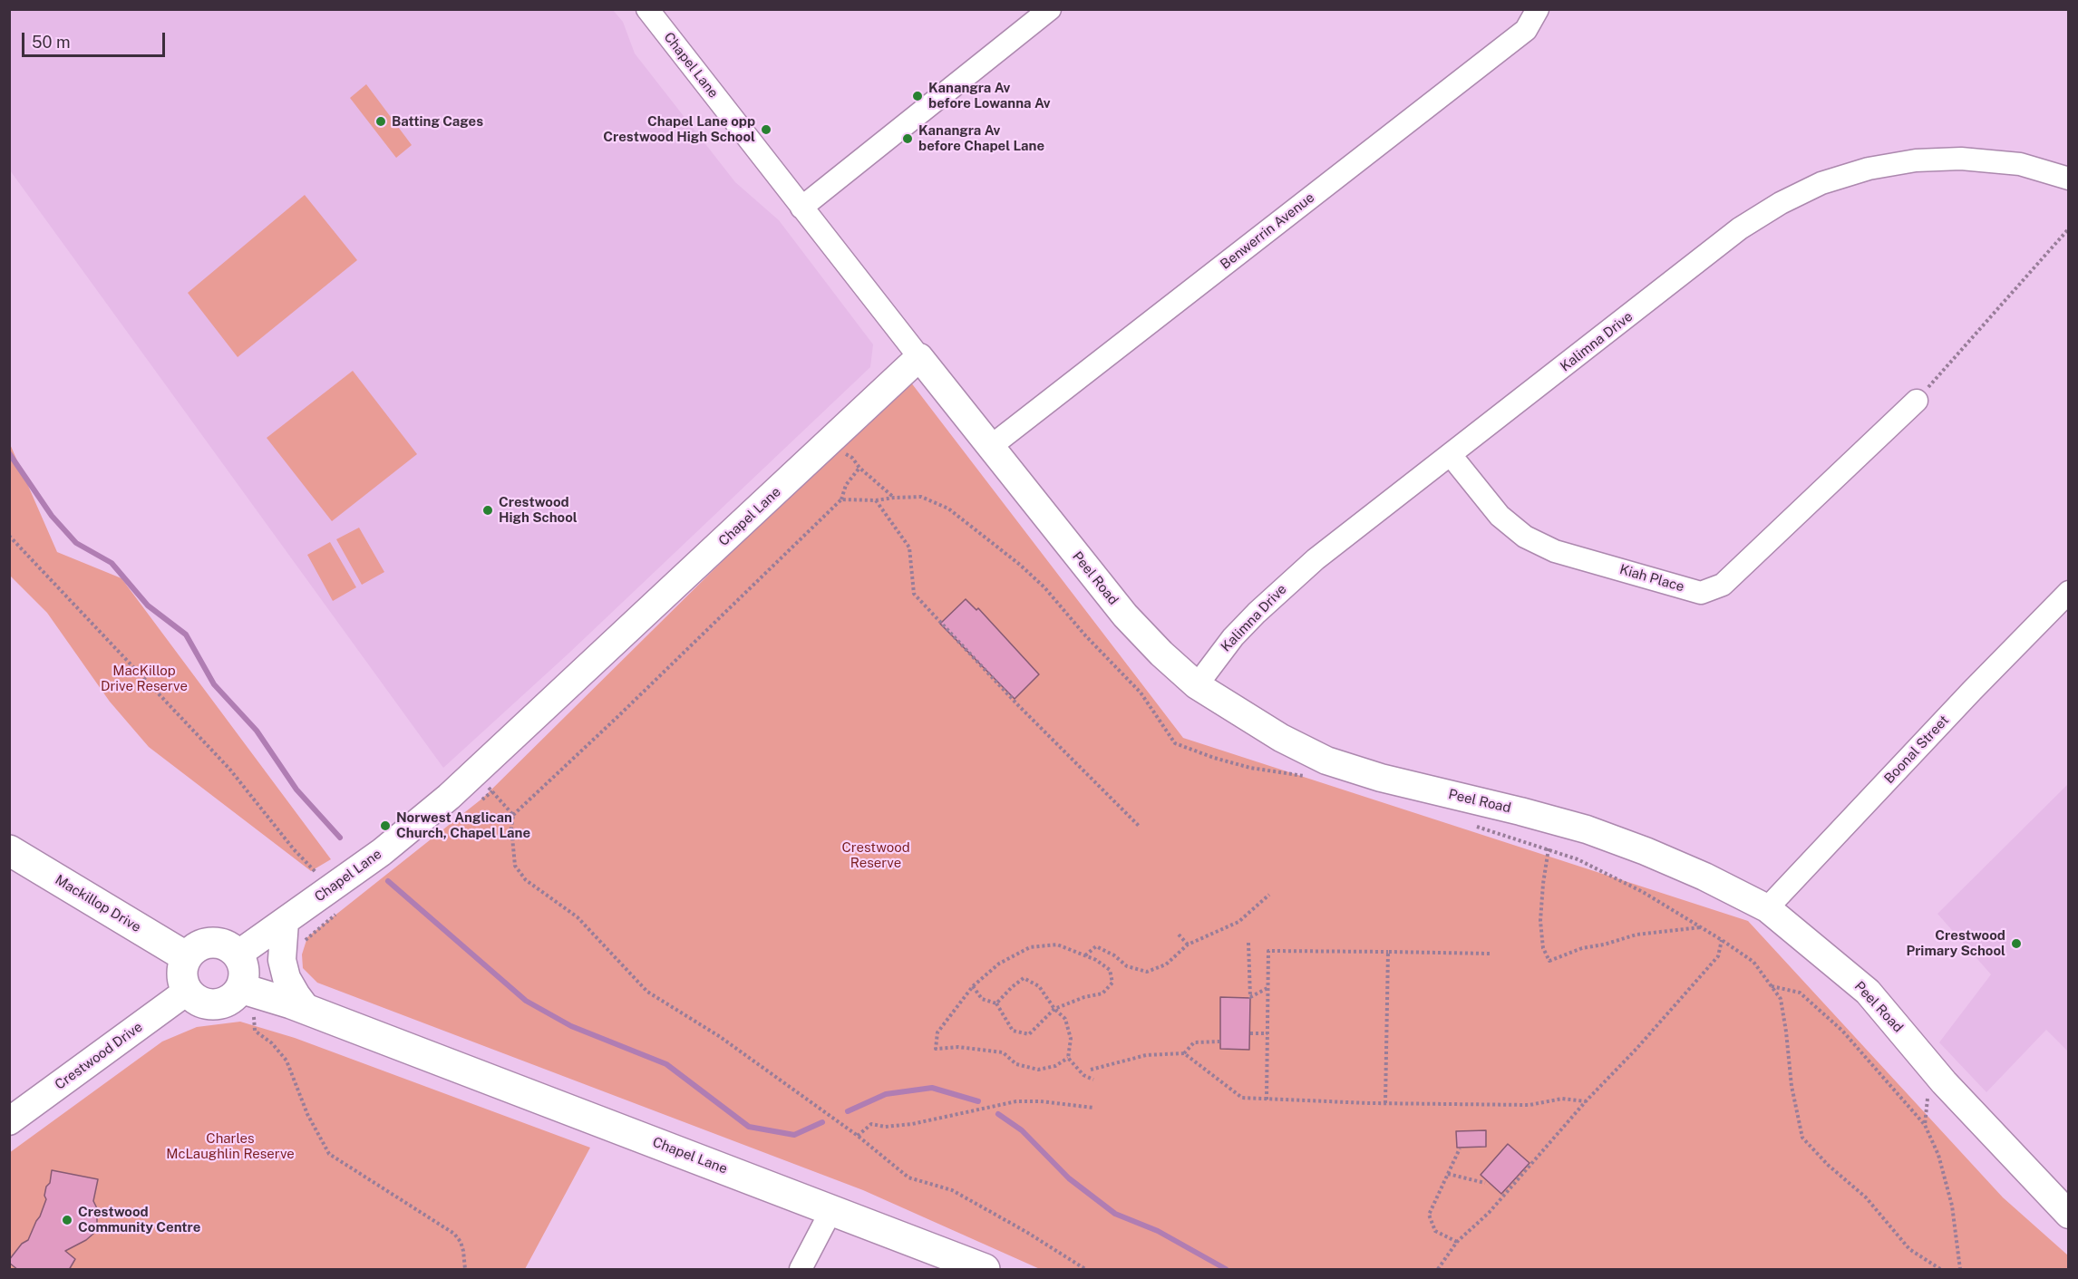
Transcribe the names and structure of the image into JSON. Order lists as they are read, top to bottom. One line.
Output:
{"streets":{"main road":["Chapel Lane","Mackillop Drive"],"street":["Benwerrin Avenue","Kalimna Drive","Peel Road","Kiah Place","Boonal Street","Crestwood Drive"]},"crossings":[["Chapel Lane","Peel Road"],["Chapel Lane","Mackillop Drive"],["Chapel Lane","Crestwood Drive"],["Benwerrin Avenue","Peel Road"],["Kalimna Drive","Peel Road"],["Kalimna Drive","Kiah Place"],["Peel Road","Boonal Street"],["Mackillop Drive","Crestwood Drive"]],"parks":["MacKillop Drive Reserve","Crestwood Reserve","Charles McLaughlin Reserve"],"places":["Kanangra Av before Lowanna Av","Batting Cages","Chapel Lane opp Crestwood High School","Kanangra Av before Chapel Lane","Crestwood High School","Norwest Anglican Church, Chapel Lane","Crestwood Primary School","Crestwood Community Centre"],"scale_bar":"50 m"}
